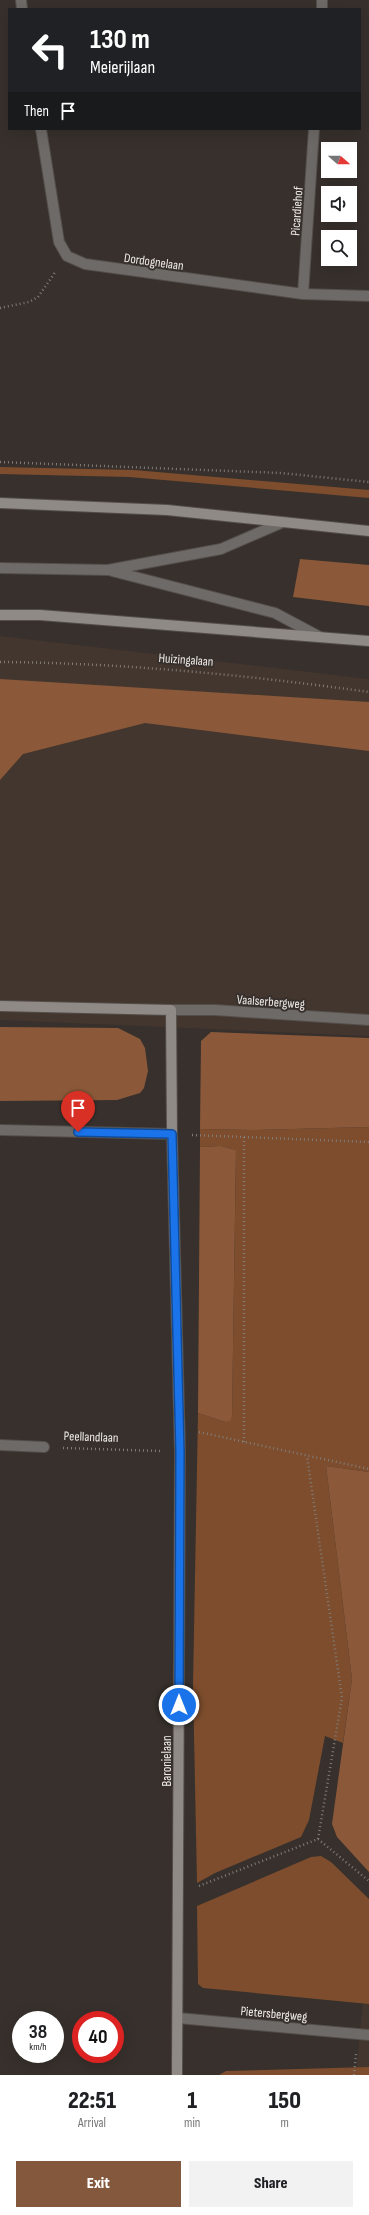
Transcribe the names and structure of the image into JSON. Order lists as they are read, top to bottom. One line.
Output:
{"streets":{"street":["Picardiehof","Dordognelaan","Vaalserbergweg","Baronielaan","Pietersbergweg"],"path":["Huizingalaan","Peellandlaan"]},"crossings":[["Picardiehof","Dordognelaan"],["Peellandlaan","Baronielaan"],["Baronielaan","Pietersbergweg"]],"north":"right","page":{"turn":["130 m","Meierijlaan"],"then":"Then","speed":"38 km/h","limit":"40","eta":["22:51","Arrival","1","min","150","m"],"buttons":["Exit","Share"]}}
